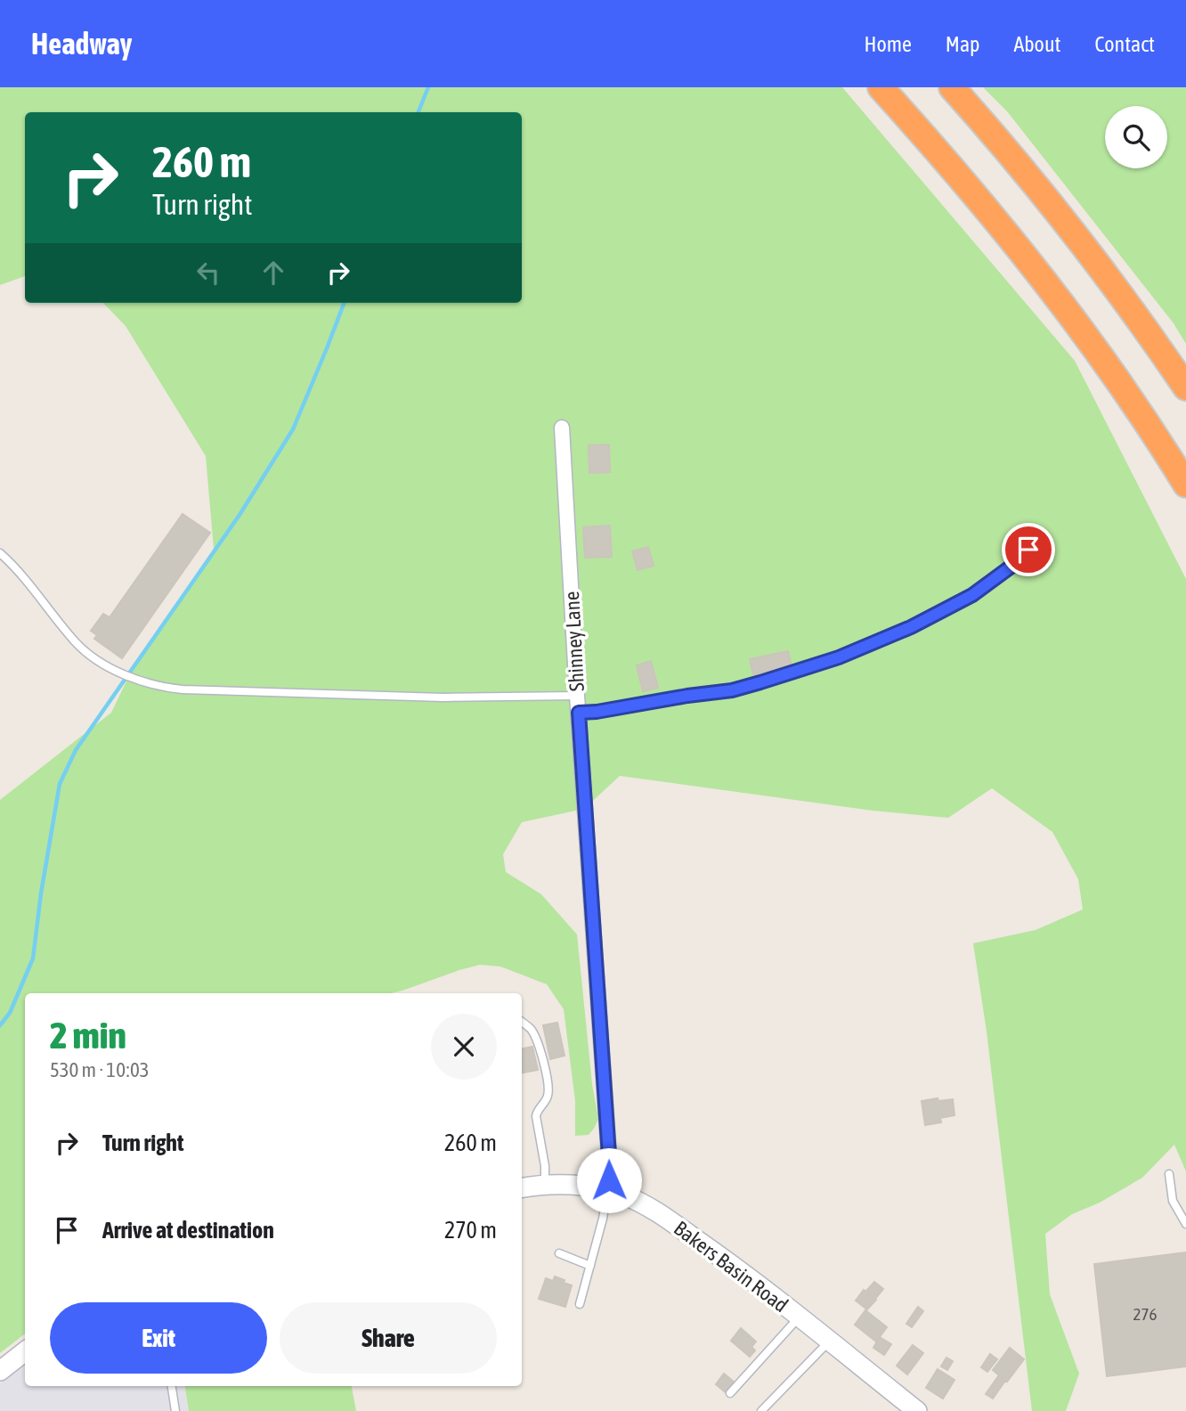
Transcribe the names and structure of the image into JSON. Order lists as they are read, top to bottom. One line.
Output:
{"streets":{"main road":["Bakers Basin Road"],"street":["Shinney Lane"]},"crossings":[["Shinney Lane","Bakers Basin Road"]],"house_numbers":["276"],"page":{"header":"Headway","nav":["Home","Map","About","Contact"],"turn":["260 m","Turn right"],"heading":["2 min","530 m · 10:03"],"list":[{"name":"Turn right","value":"260 m"},{"name":"Arrive at destination","value":"270 m"}],"buttons":["Exit","Share"]}}
